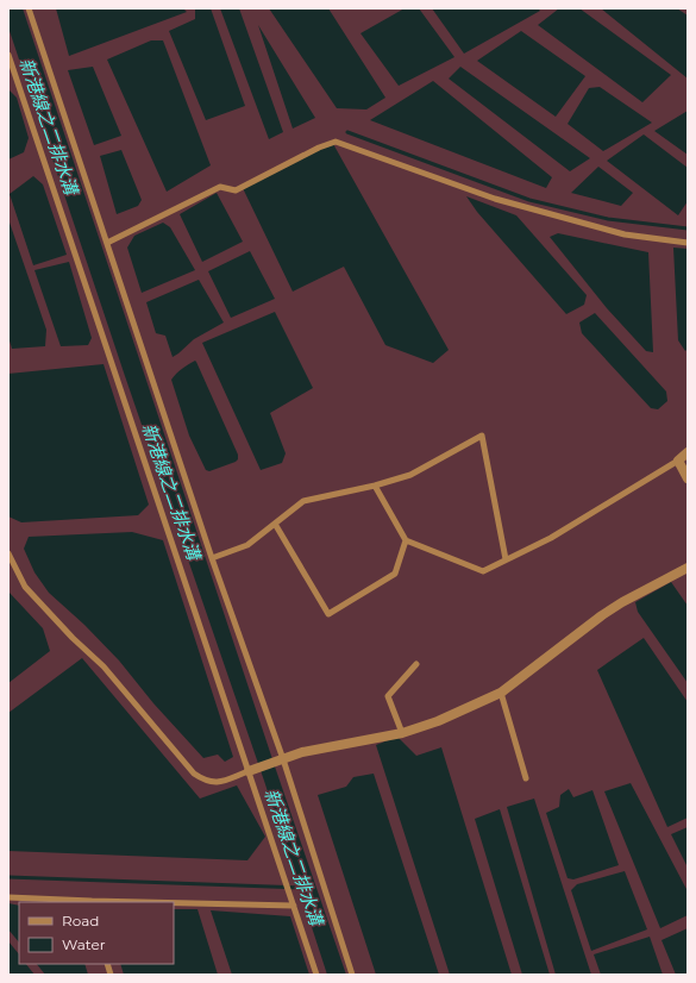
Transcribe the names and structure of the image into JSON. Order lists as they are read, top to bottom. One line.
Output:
{"water":["新港線之二排水溝"],"legend":["Road","Water"]}
